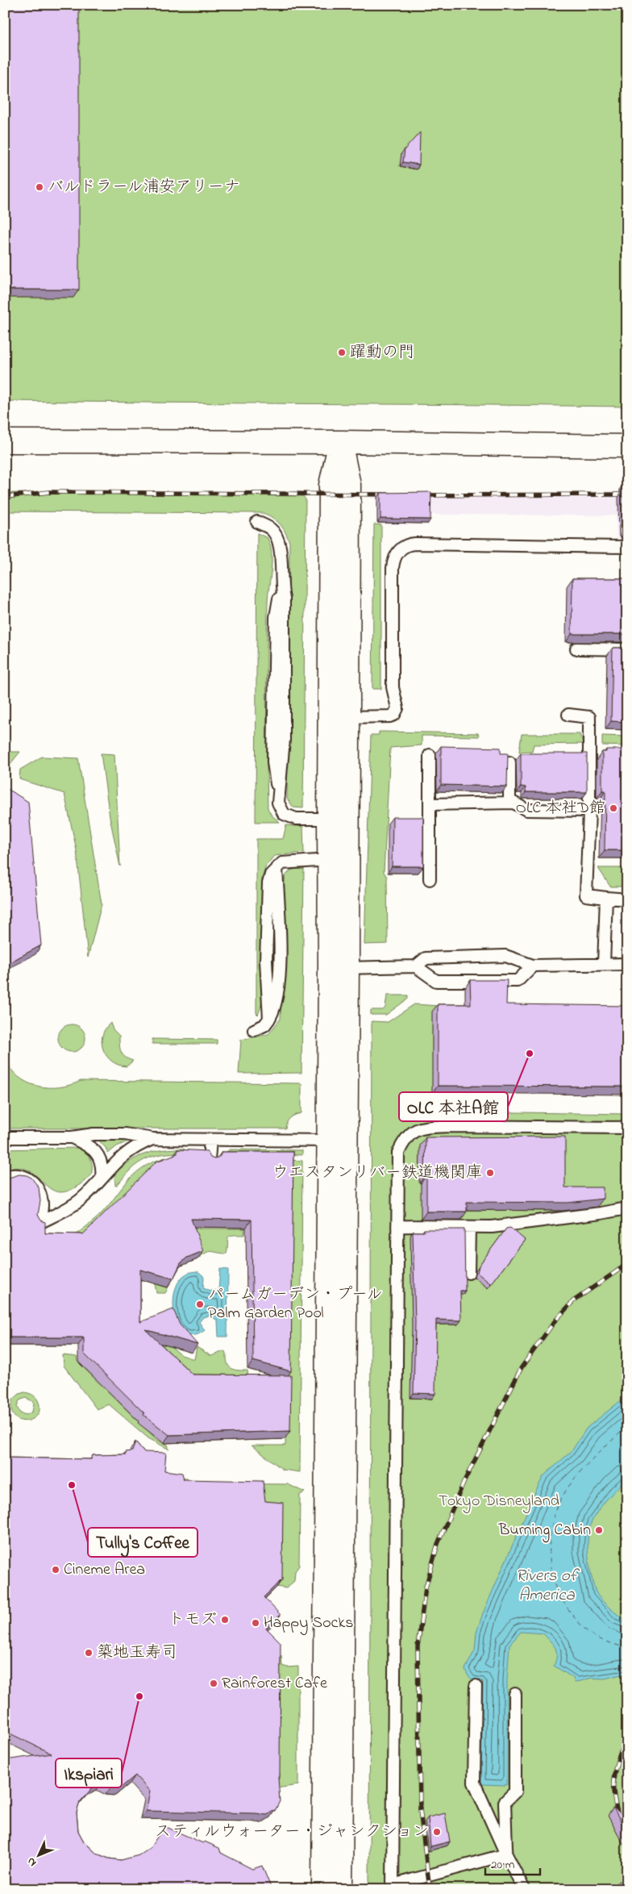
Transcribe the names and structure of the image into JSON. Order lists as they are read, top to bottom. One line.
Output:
{"water":["Rivers of America"],"parks":["Tokyo Disneyland"],"places":["バルドラール浦安アリーナ","躍動の門","OLC 本社D館","OLC 本社A館","ウエスタンリバー鉄道機関庫","パームガーデン・プール Palm Garden Pool","Tully's Coffee","Burning Cabin","Cineme Area","トモズ","Happy Socks","築地玉寿司","Rainforest Cafe","Ikspiari","スティルウォーター・ジャンクション"],"scale_bar":"20 m","north":"bottom left"}
